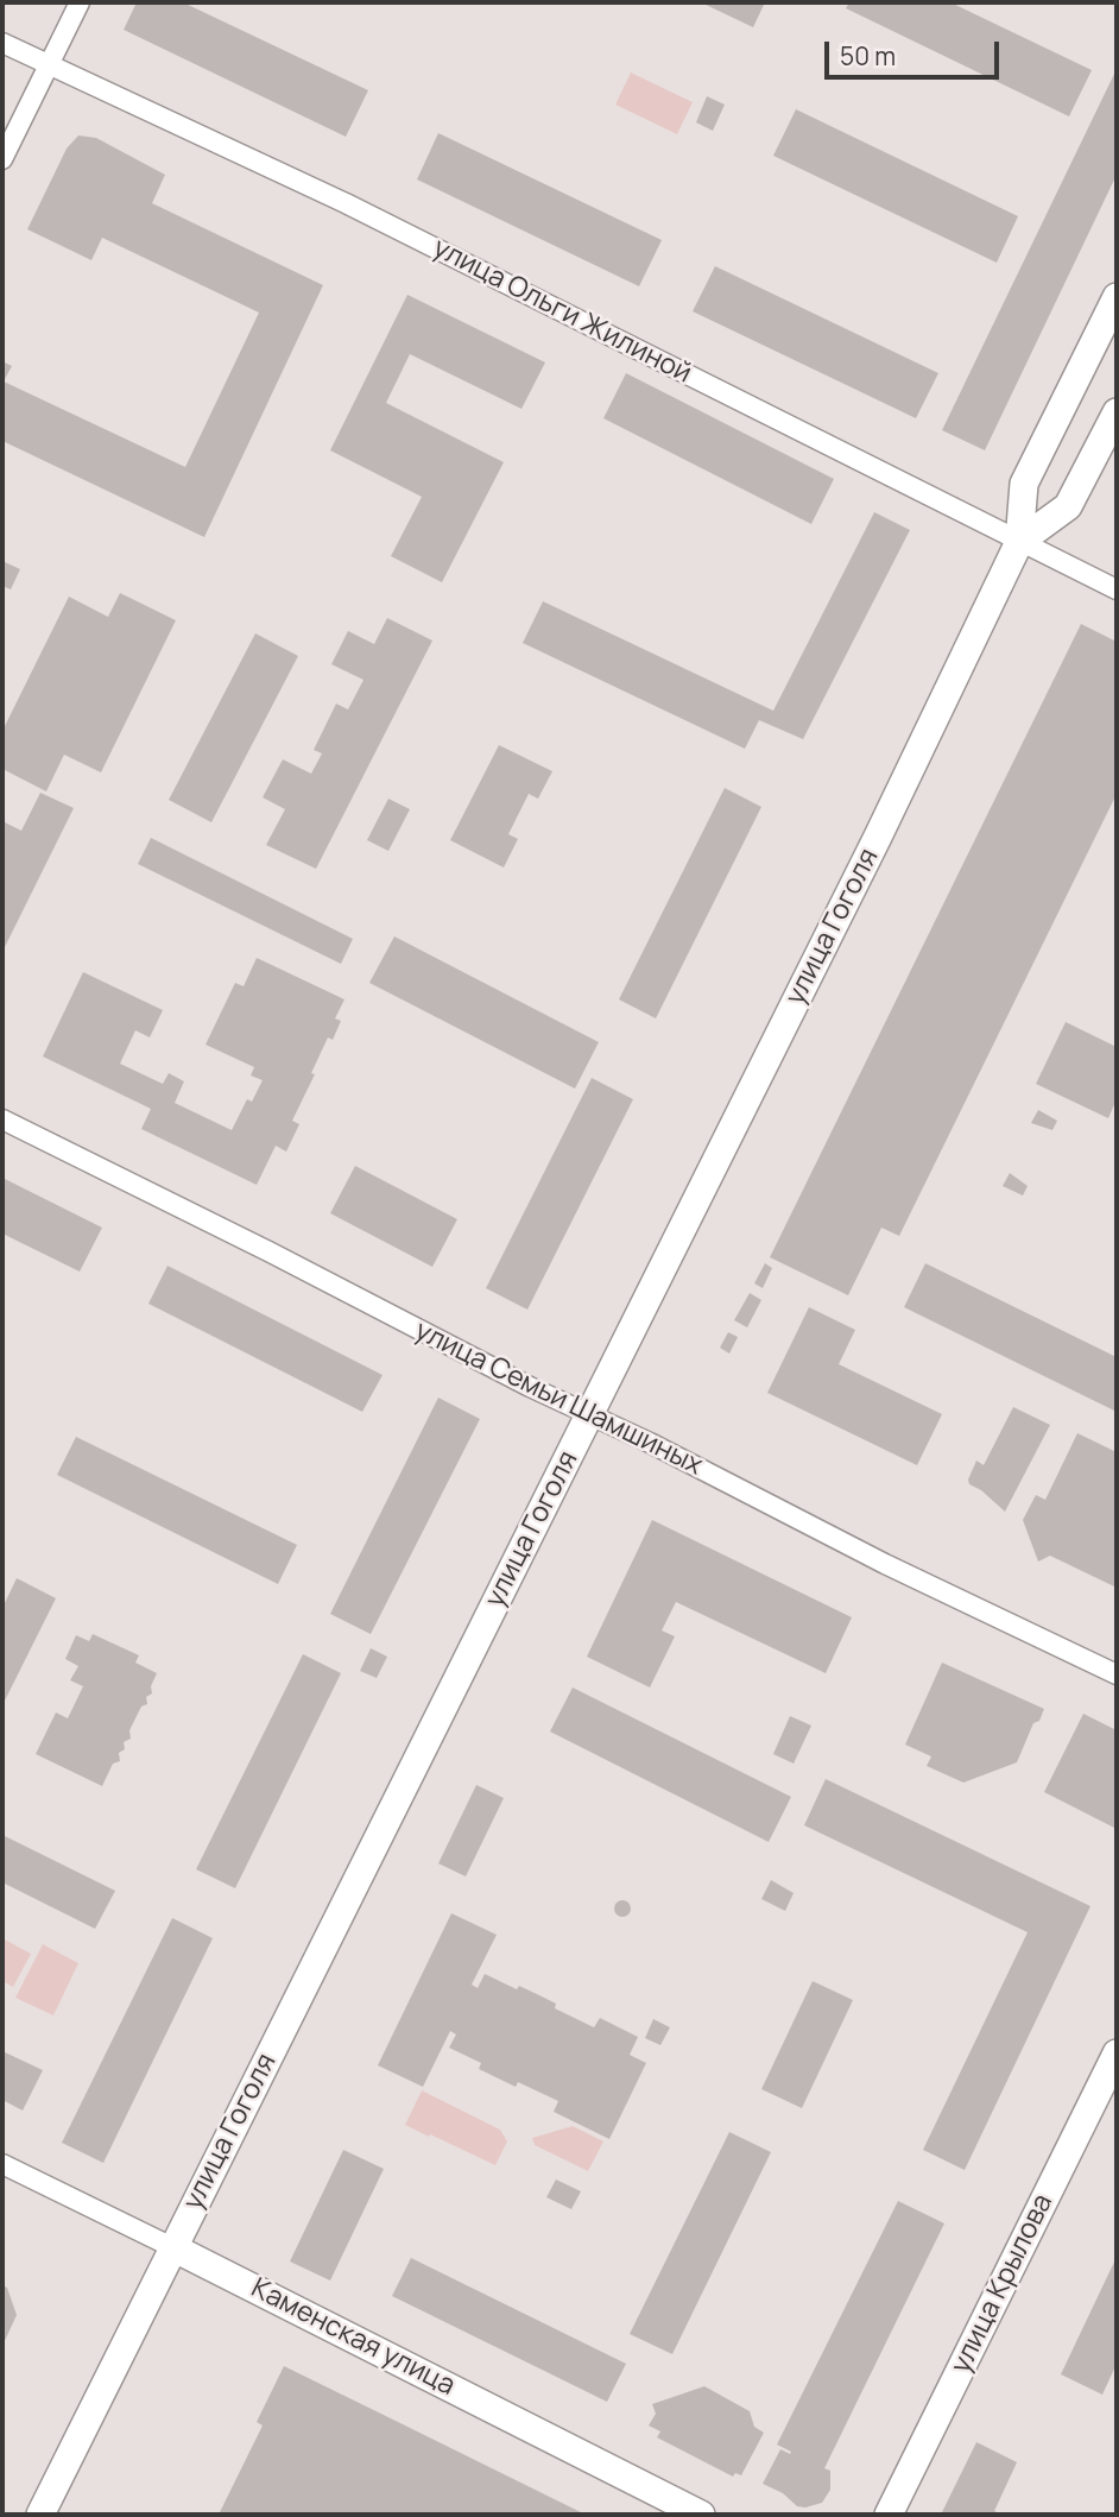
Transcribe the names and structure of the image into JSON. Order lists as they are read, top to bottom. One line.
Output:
{"streets":{"main road":["улица Гоголя","улица Крылова","Каменская улица"],"street":["улица Ольги Жилиной","улица Семьи Шамшиных"]},"crossings":[["улица Ольги Жилиной","улица Гоголя"],["улица Гоголя","улица Семьи Шамшиных"],["улица Гоголя","Каменская улица"]],"scale_bar":"50 m"}
